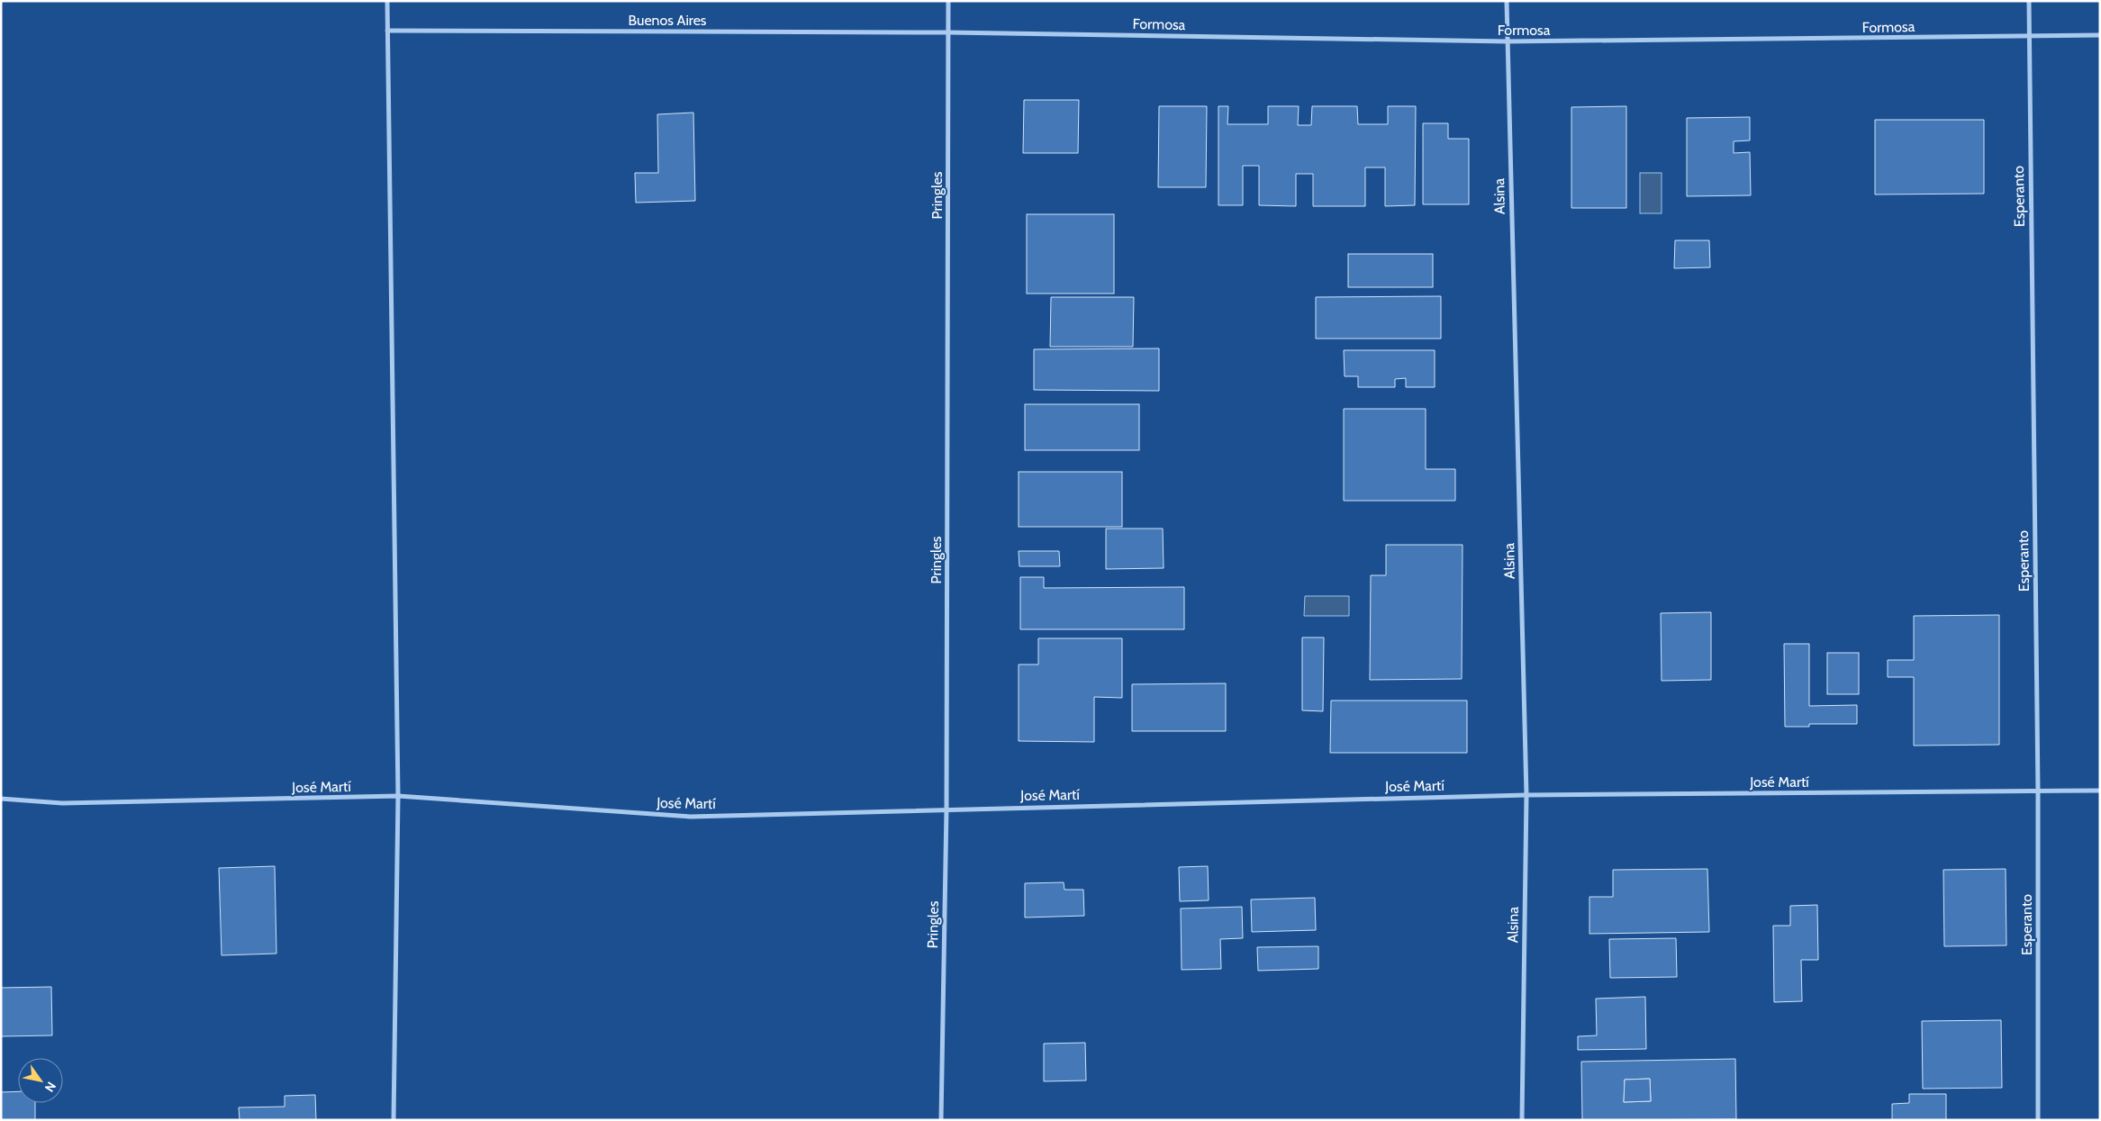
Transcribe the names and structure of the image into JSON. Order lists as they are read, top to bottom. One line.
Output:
{"streets":{"street":["Buenos Aires","Formosa","Pringles","Alsina","Esperanto","José Martí"]},"crossings":[["Buenos Aires","Formosa"],["Buenos Aires","Pringles"],["Formosa","Pringles"],["Formosa","Alsina"],["Formosa","Esperanto"],["Pringles","José Martí"],["Alsina","José Martí"],["Esperanto","José Martí"]],"north":"bottom right"}
